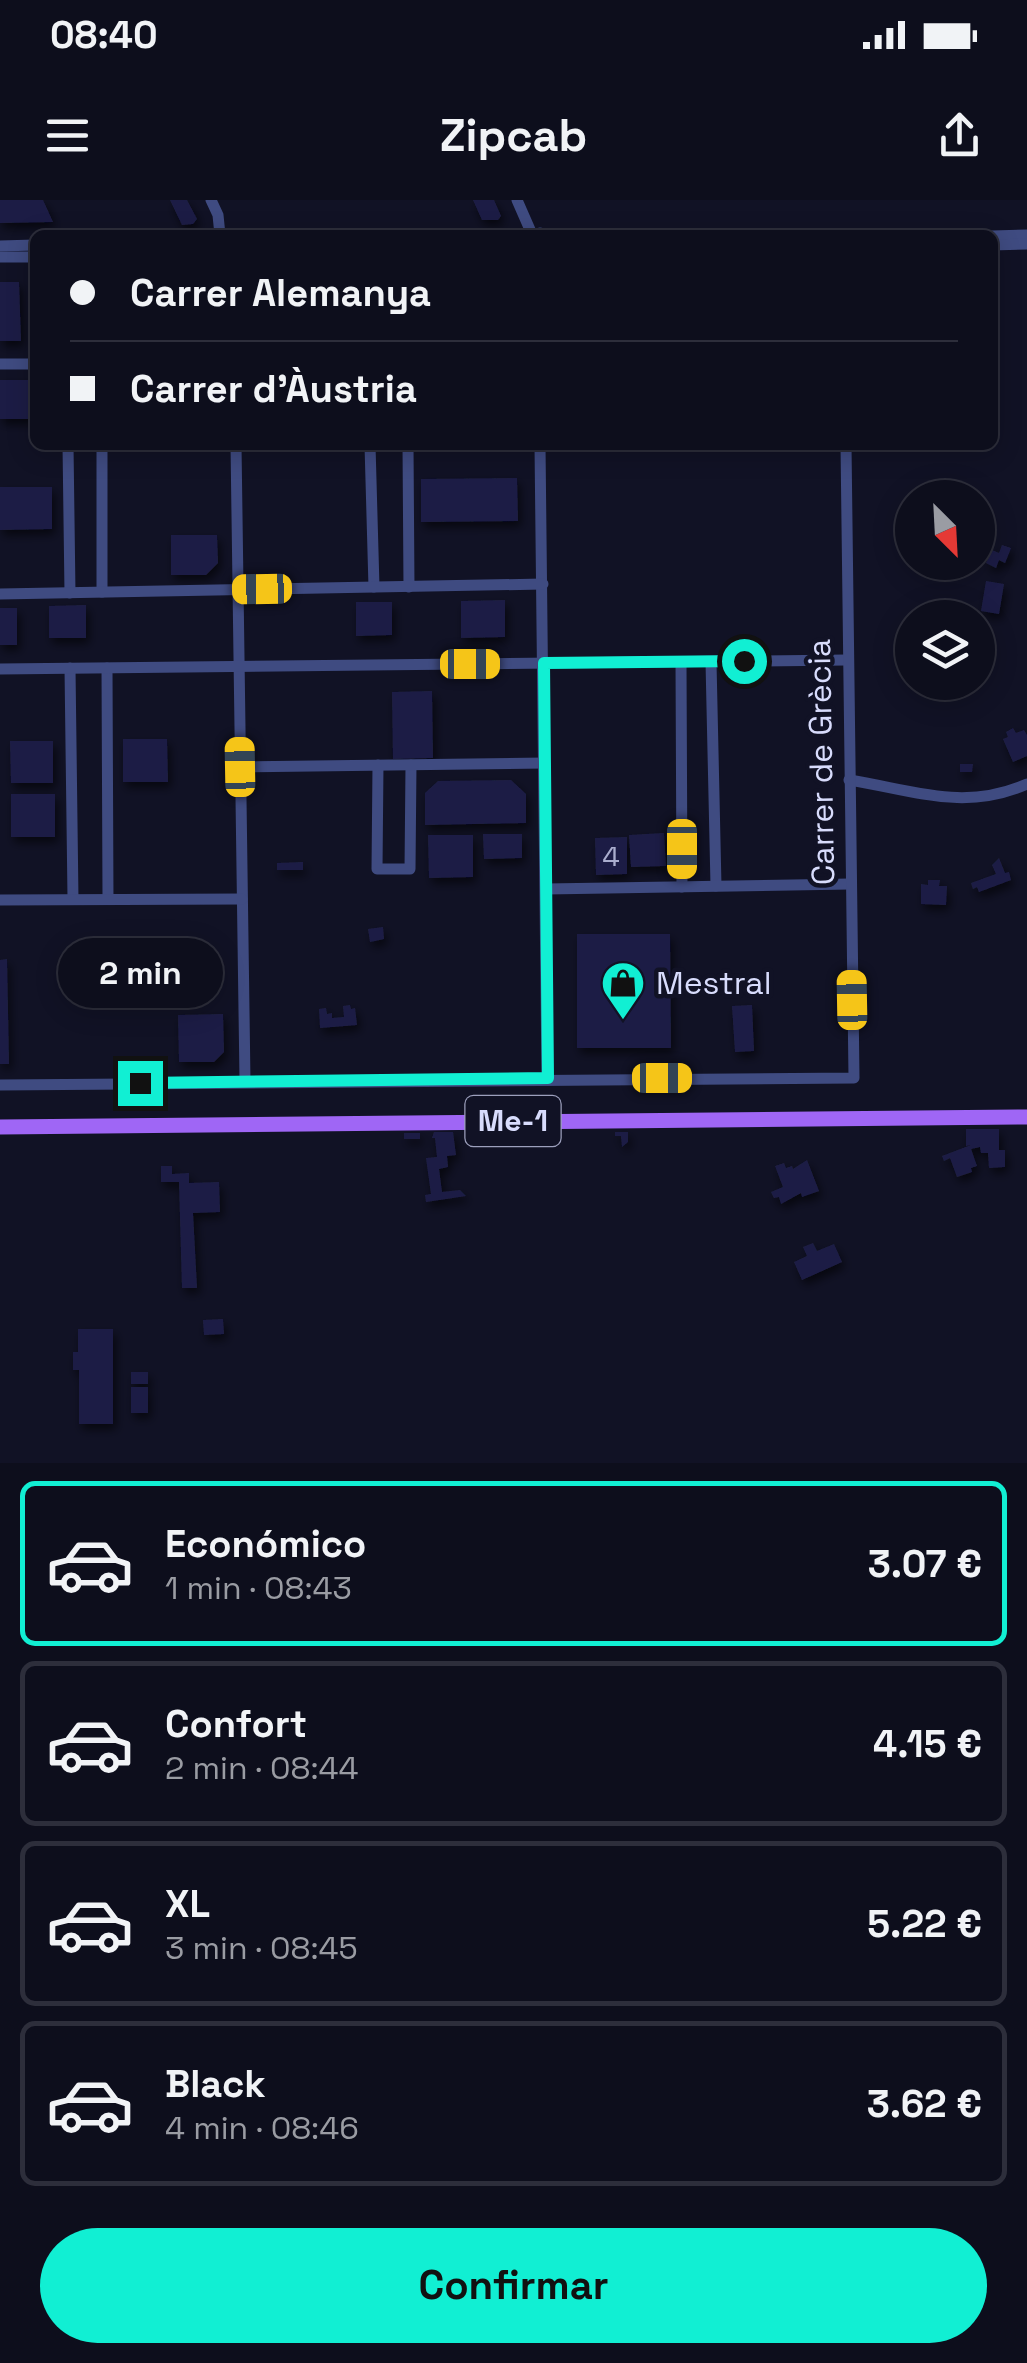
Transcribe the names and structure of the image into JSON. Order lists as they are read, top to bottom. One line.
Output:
{"streets":{"main road":["Me-1"],"street":["Carrer de Grècia"]},"places":{"shop":["Mestral"]},"house_numbers":["4"],"north":"bottom right","page":{"status":"08:40","header":"Zipcab","banner":["Carrer Alemanya","Carrer d'Àustria"],"bubble":"2 min","list":[{"name":"Económico","note":"1 min · 08:43","value":"3.07 €"},{"name":"Confort","note":"2 min · 08:44","value":"4.15 €"},{"name":"XL","note":"3 min · 08:45","value":"5.22 €"},{"name":"Black","note":"4 min · 08:46","value":"3.62 €"}],"buttons":"Confirmar"}}
